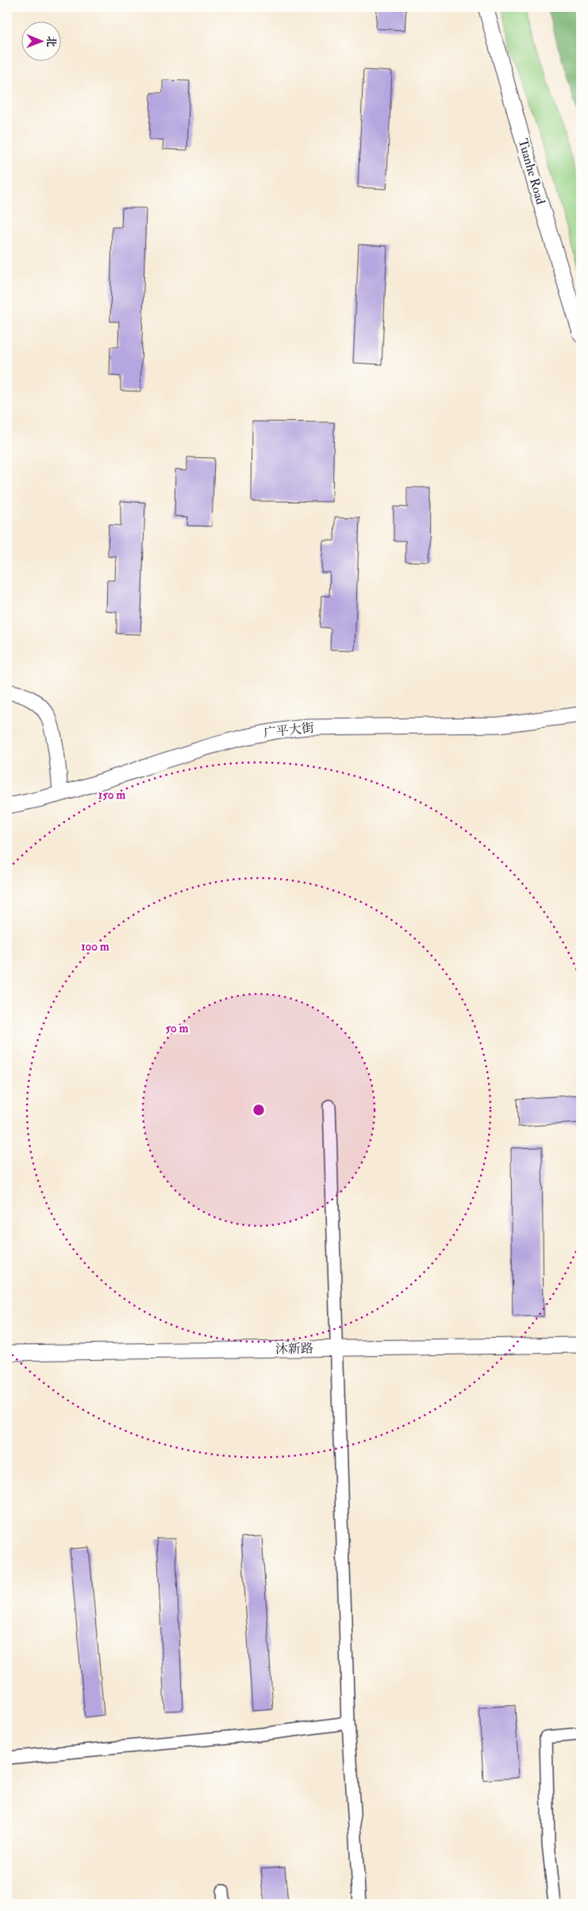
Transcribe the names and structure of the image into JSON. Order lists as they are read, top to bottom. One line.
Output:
{"streets":{"street":["Tuanhe Road","广平大街","沐新路"]},"north":"right","rings":["150 m","100 m","50 m"]}
